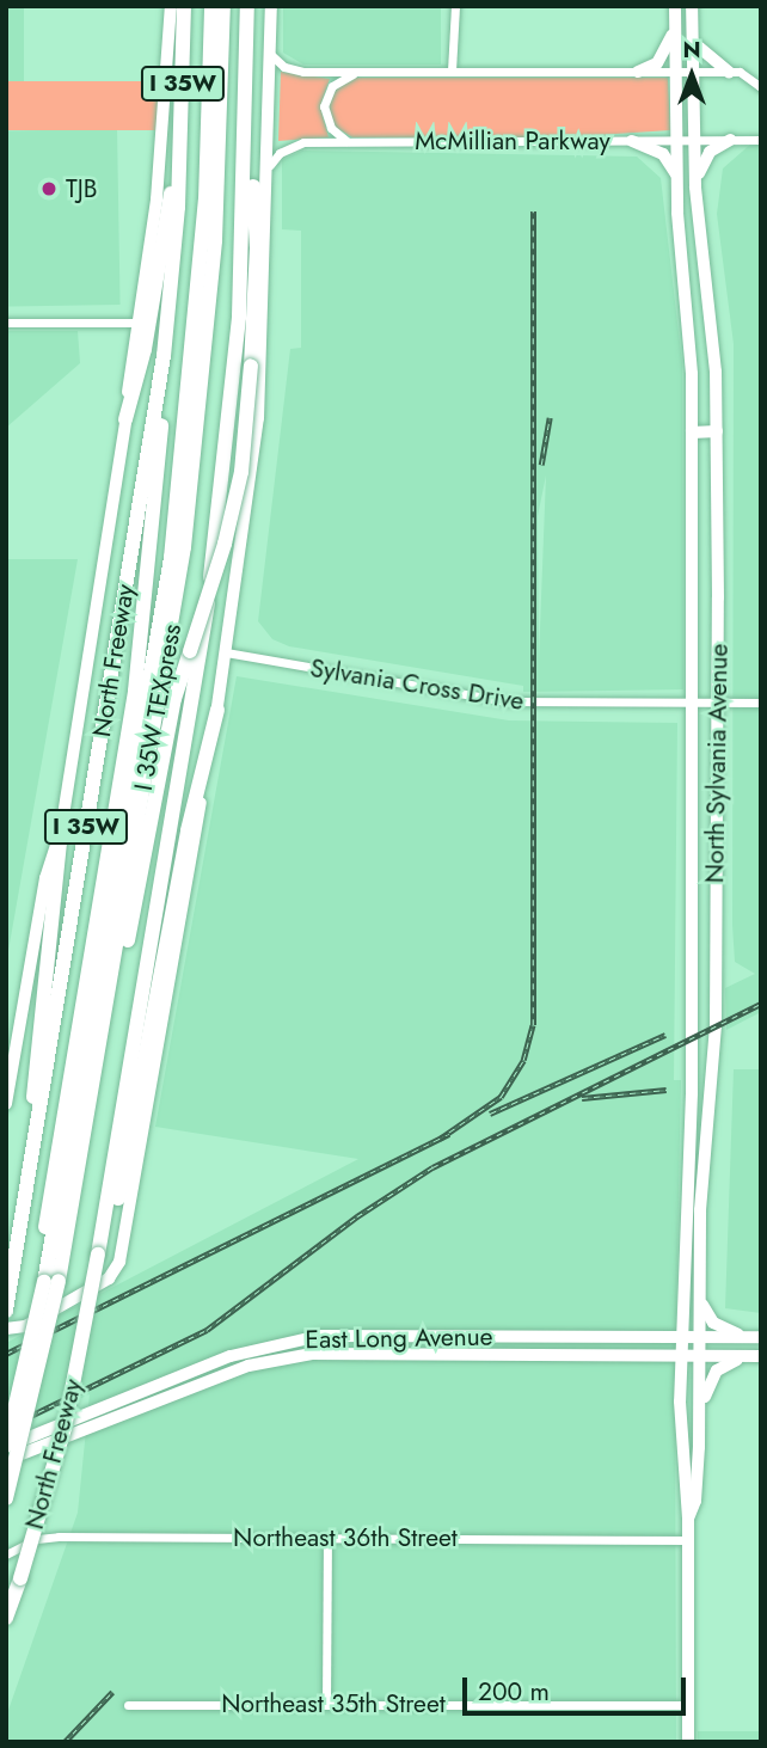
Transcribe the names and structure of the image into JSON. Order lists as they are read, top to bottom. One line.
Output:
{"streets":{"highway":["I 35W","North Freeway","I 35W TEXpress"],"main road":["North Sylvania Avenue","East Long Avenue"],"street":["McMillian Parkway","Sylvania Cross Drive","Northeast 36th Street","Northeast 35th Street"]},"crossings":[["I 35W","North Freeway"],["McMillian Parkway","North Sylvania Avenue"],["Sylvania Cross Drive","North Sylvania Avenue"],["North Sylvania Avenue","East Long Avenue"],["North Sylvania Avenue","Northeast 36th Street"],["North Sylvania Avenue","Northeast 35th Street"]],"places":["TJB"],"scale_bar":"200 m","north":"top"}
